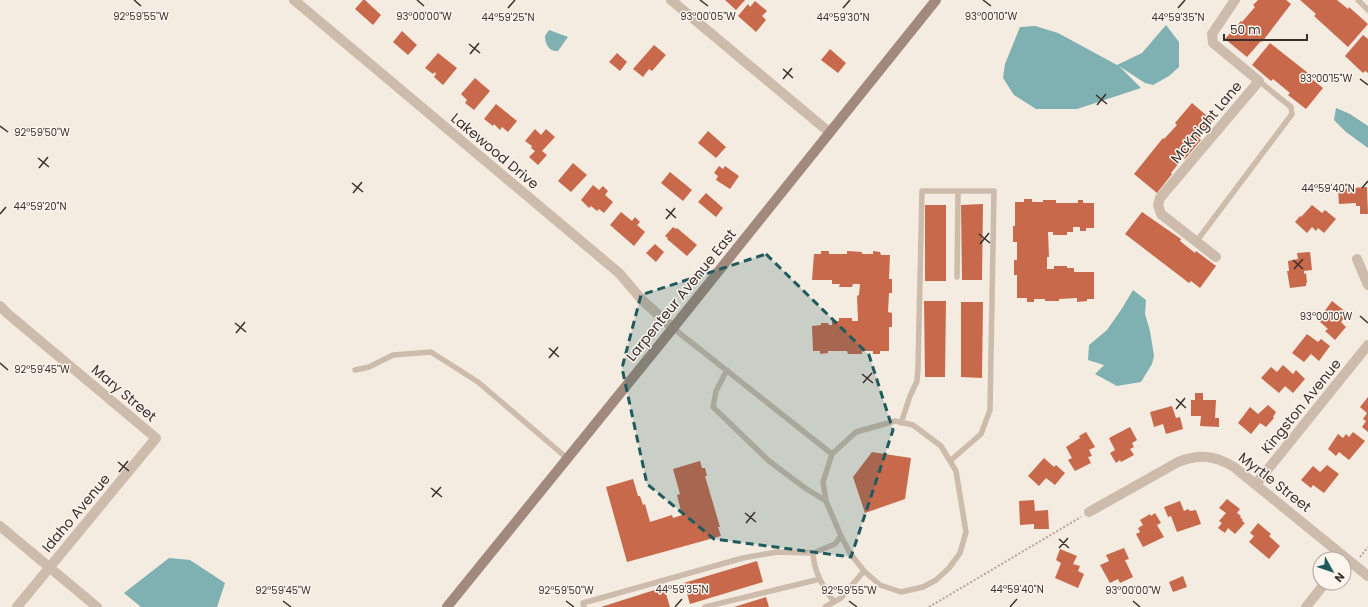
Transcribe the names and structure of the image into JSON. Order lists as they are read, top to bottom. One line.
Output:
{"streets":{"street":["McKnight Lane","Lakewood Drive","Larpenteur Avenue East","Mary Street","Kingston Avenue","Myrtle Street","Idaho Avenue"]},"crossings":[["Lakewood Drive","Larpenteur Avenue East"],["Mary Street","Idaho Avenue"],["Kingston Avenue","Myrtle Street"]],"scale_bar":"50 m","north":"bottom right","coordinates":["92°59'55\"W","93°00'05\"W","93°00'10\"W","93°00'00\"W","44°59'25\"N","44°59'30\"N","44°59'35\"N","93°00'15\"W","92°59'50\"W","44°59'40\"N","44°59'20\"N","92°59'45\"W"]}
